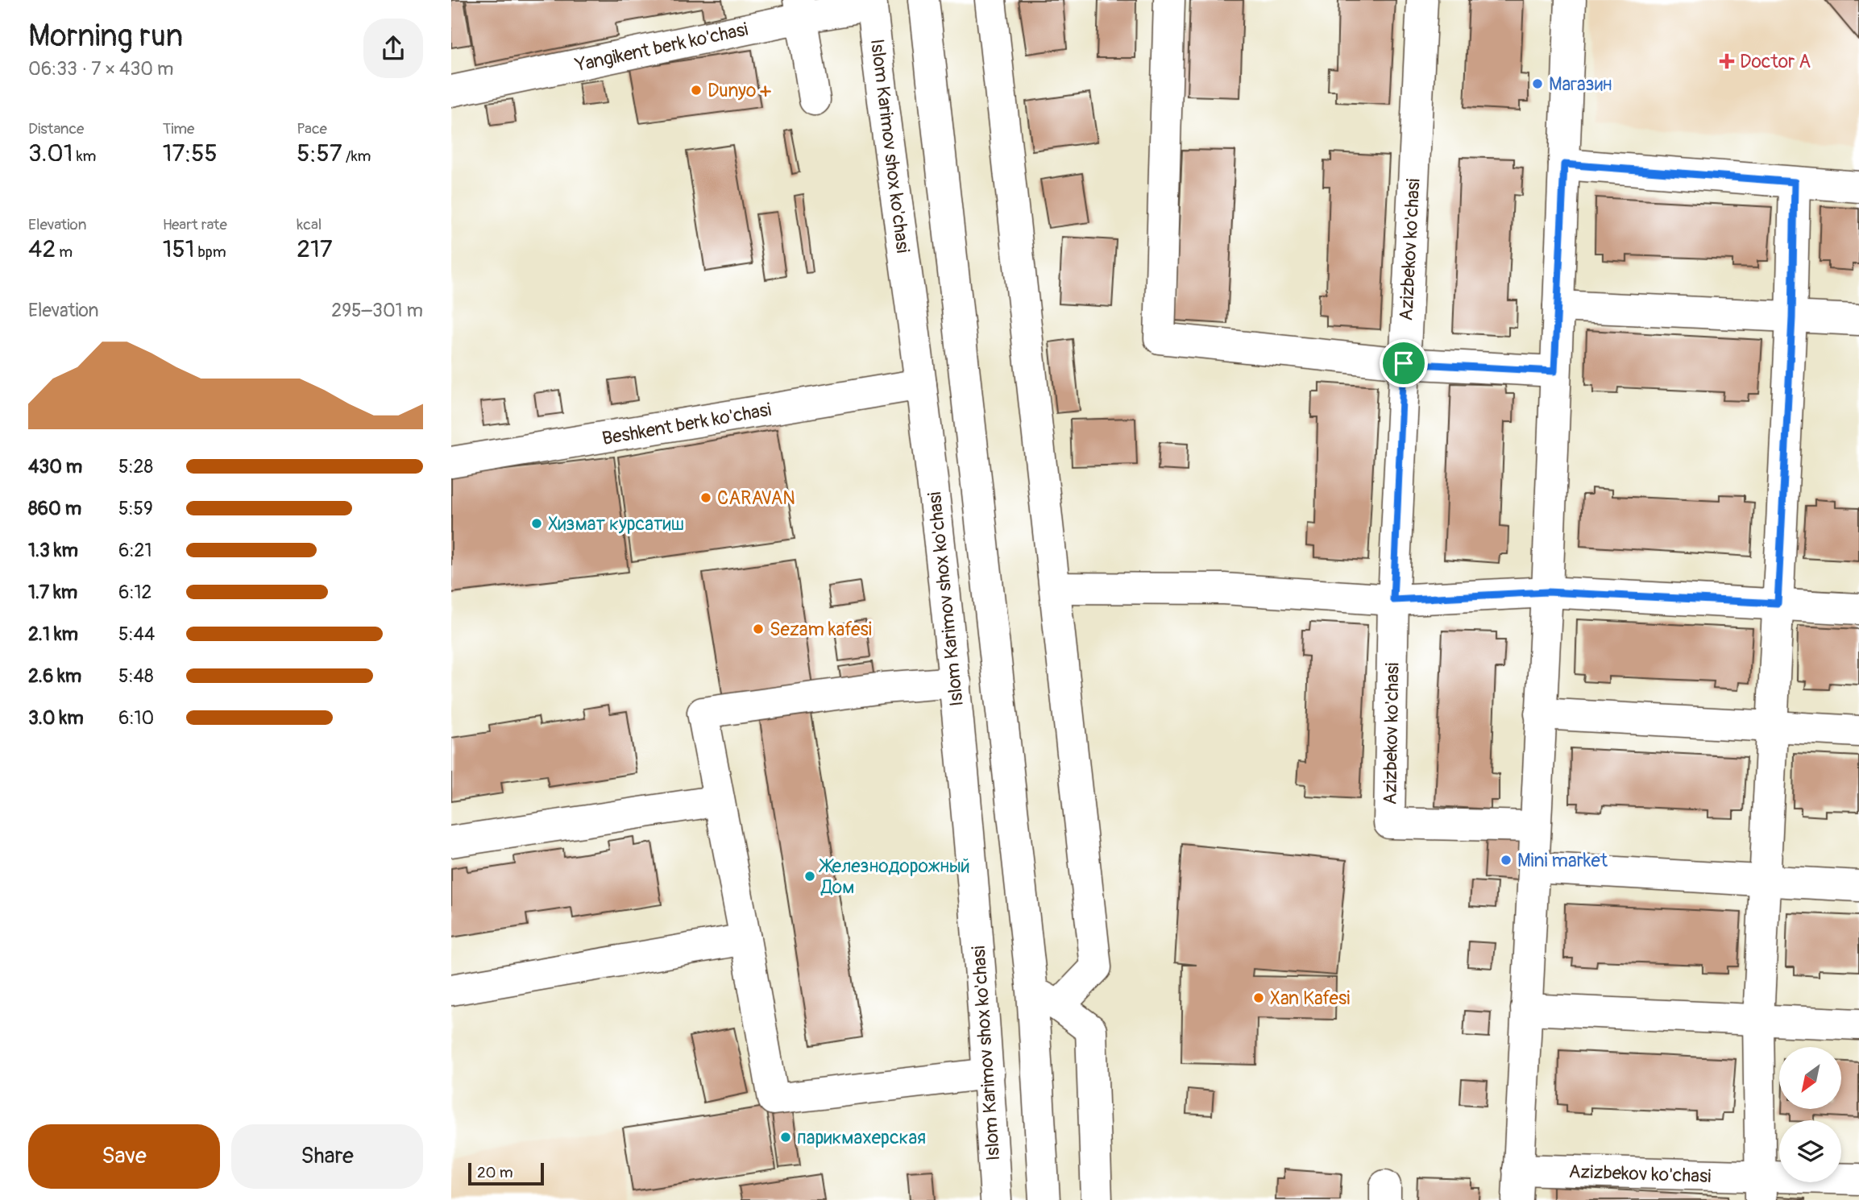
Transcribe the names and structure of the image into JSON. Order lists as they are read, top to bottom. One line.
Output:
{"streets":{"main road":["Yangikent berk ko'chasi","Islom Karimov shox ko'chasi","Azizbekov ko'chasi","Beshkent berk ko'chasi"]},"crossings":[["Yangikent berk ko'chasi","Islom Karimov shox ko'chasi"],["Islom Karimov shox ko'chasi","Beshkent berk ko'chasi"]],"places":{"health":["Doctor A"],"other":["Магазин","Dunyo +","CARAVAN","Хизмат курсатиш","Sezam kafesi","Mini market","Железнодорожный Дом","Xan Kafesi","парикмахерская"]},"scale_bar":"20 m","north":"bottom left","page":{"heading":["Morning run","06:33 · 7 × 430 m"],"stats":[["Distance","3.01 km"],["Time","17:55"],["Pace","5:57 /km"],["Elevation","42 m"],["Heart rate","151 bpm"],["kcal","217"]],"chart":["Elevation","295–301 m"],"list":[{"name":"430 m","note":"5:28"},{"name":"860 m","note":"5:59"},{"name":"1.3 km","note":"6:21"},{"name":"1.7 km","note":"6:12"},{"name":"2.1 km","note":"5:44"},{"name":"2.6 km","note":"5:48"},{"name":"3.0 km","note":"6:10"}],"buttons":["Save","Share"],"scale":"20 m"}}
